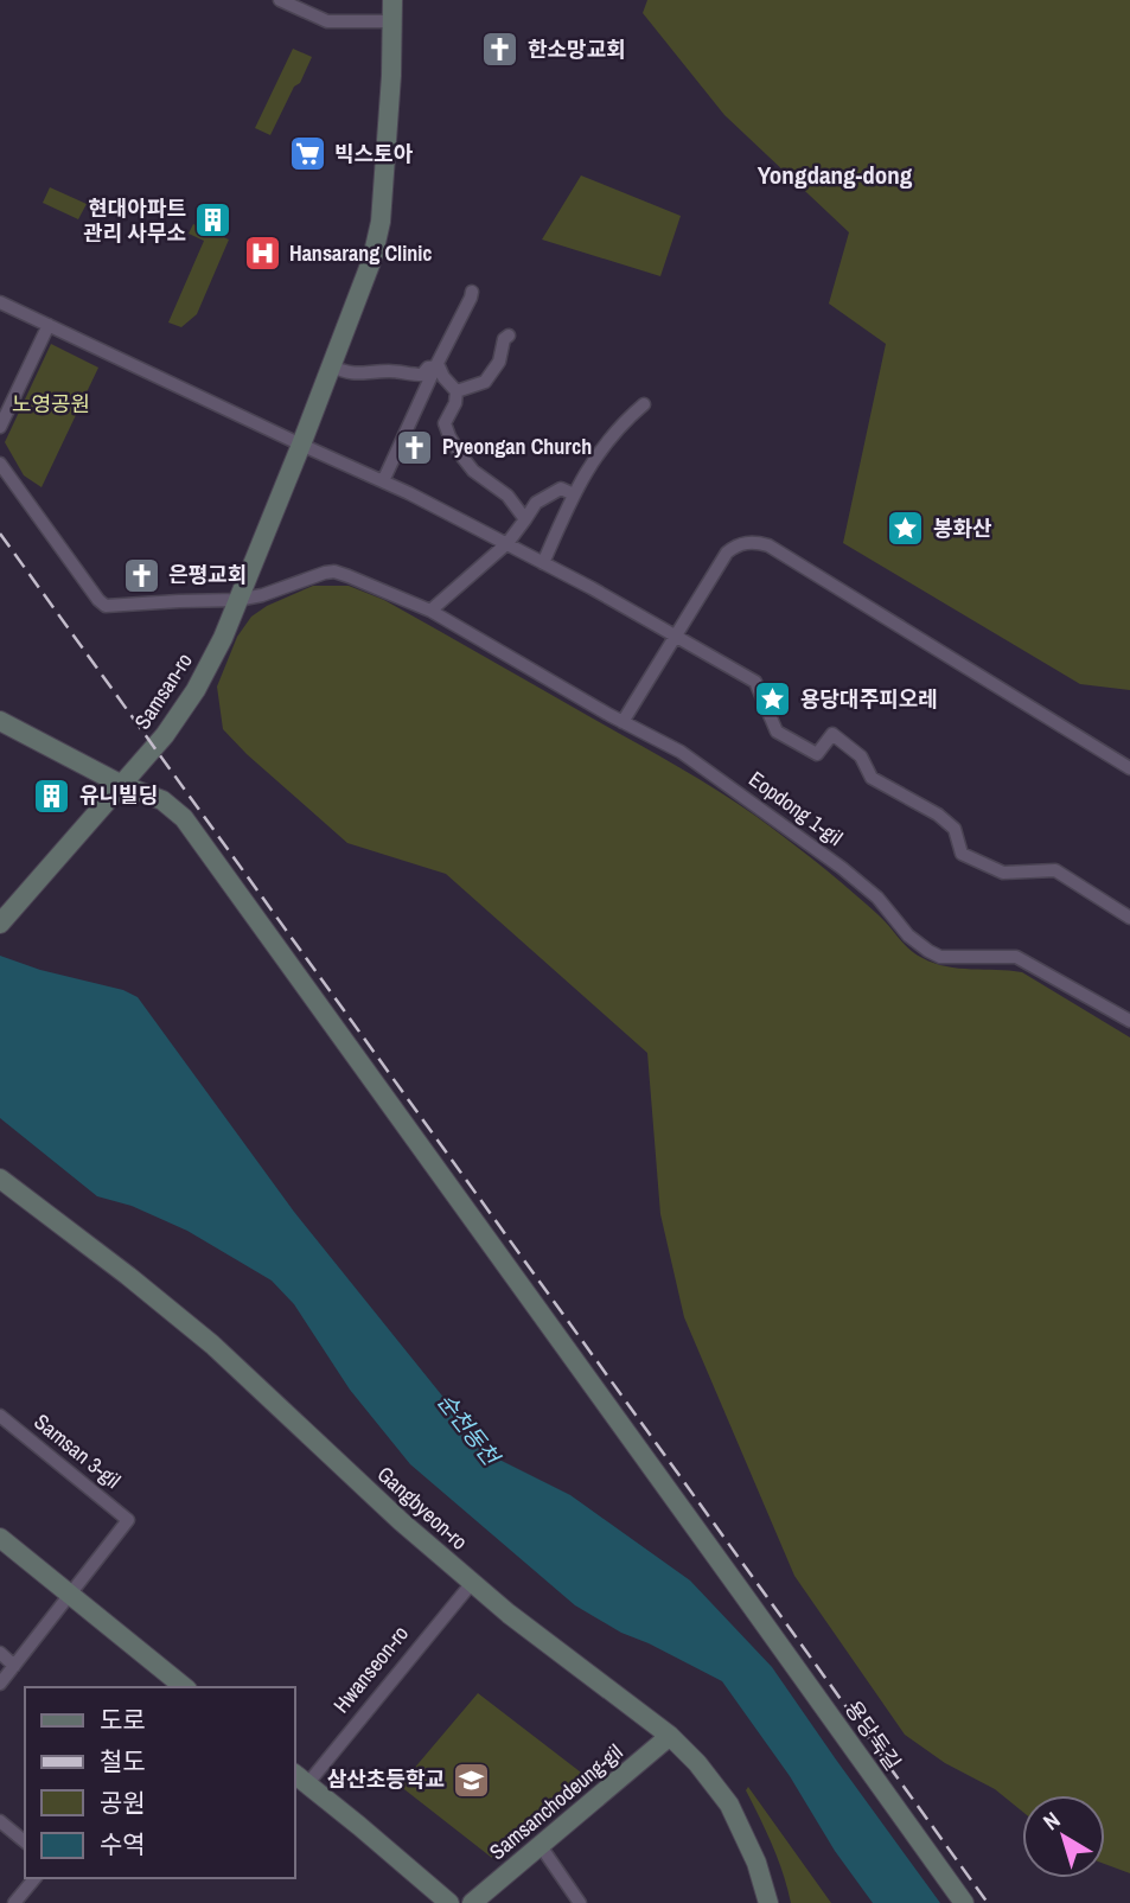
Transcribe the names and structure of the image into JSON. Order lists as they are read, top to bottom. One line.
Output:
{"streets":{"street":["Samsan-ro","Eopdong 1-gil","Samsan 3-gil","Gangbyeon-ro","Hwanseon-ro","용당둑길","Samsanchodeung-gil"]},"crossings":[["Samsan-ro","Eopdong 1-gil"],["Samsan-ro","용당둑길"],["Gangbyeon-ro","Hwanseon-ro"],["Gangbyeon-ro","Samsanchodeung-gil"]],"districts":["Yongdang-dong"],"water":["순천동천"],"parks":["노영공원"],"places":{"church":["한소망교회","Pyeongan Church","은평교회"],"supermarket":["빅스토아"],"building":["현대아파트 관리 사무소","유니빌딩"],"hospital":["Hansarang Clinic"],"place":["봉화산","용당대주피오레"],"school or university":["삼산초등학교"]},"legend":["도로","철도","공원","수역"],"north":"top left"}
